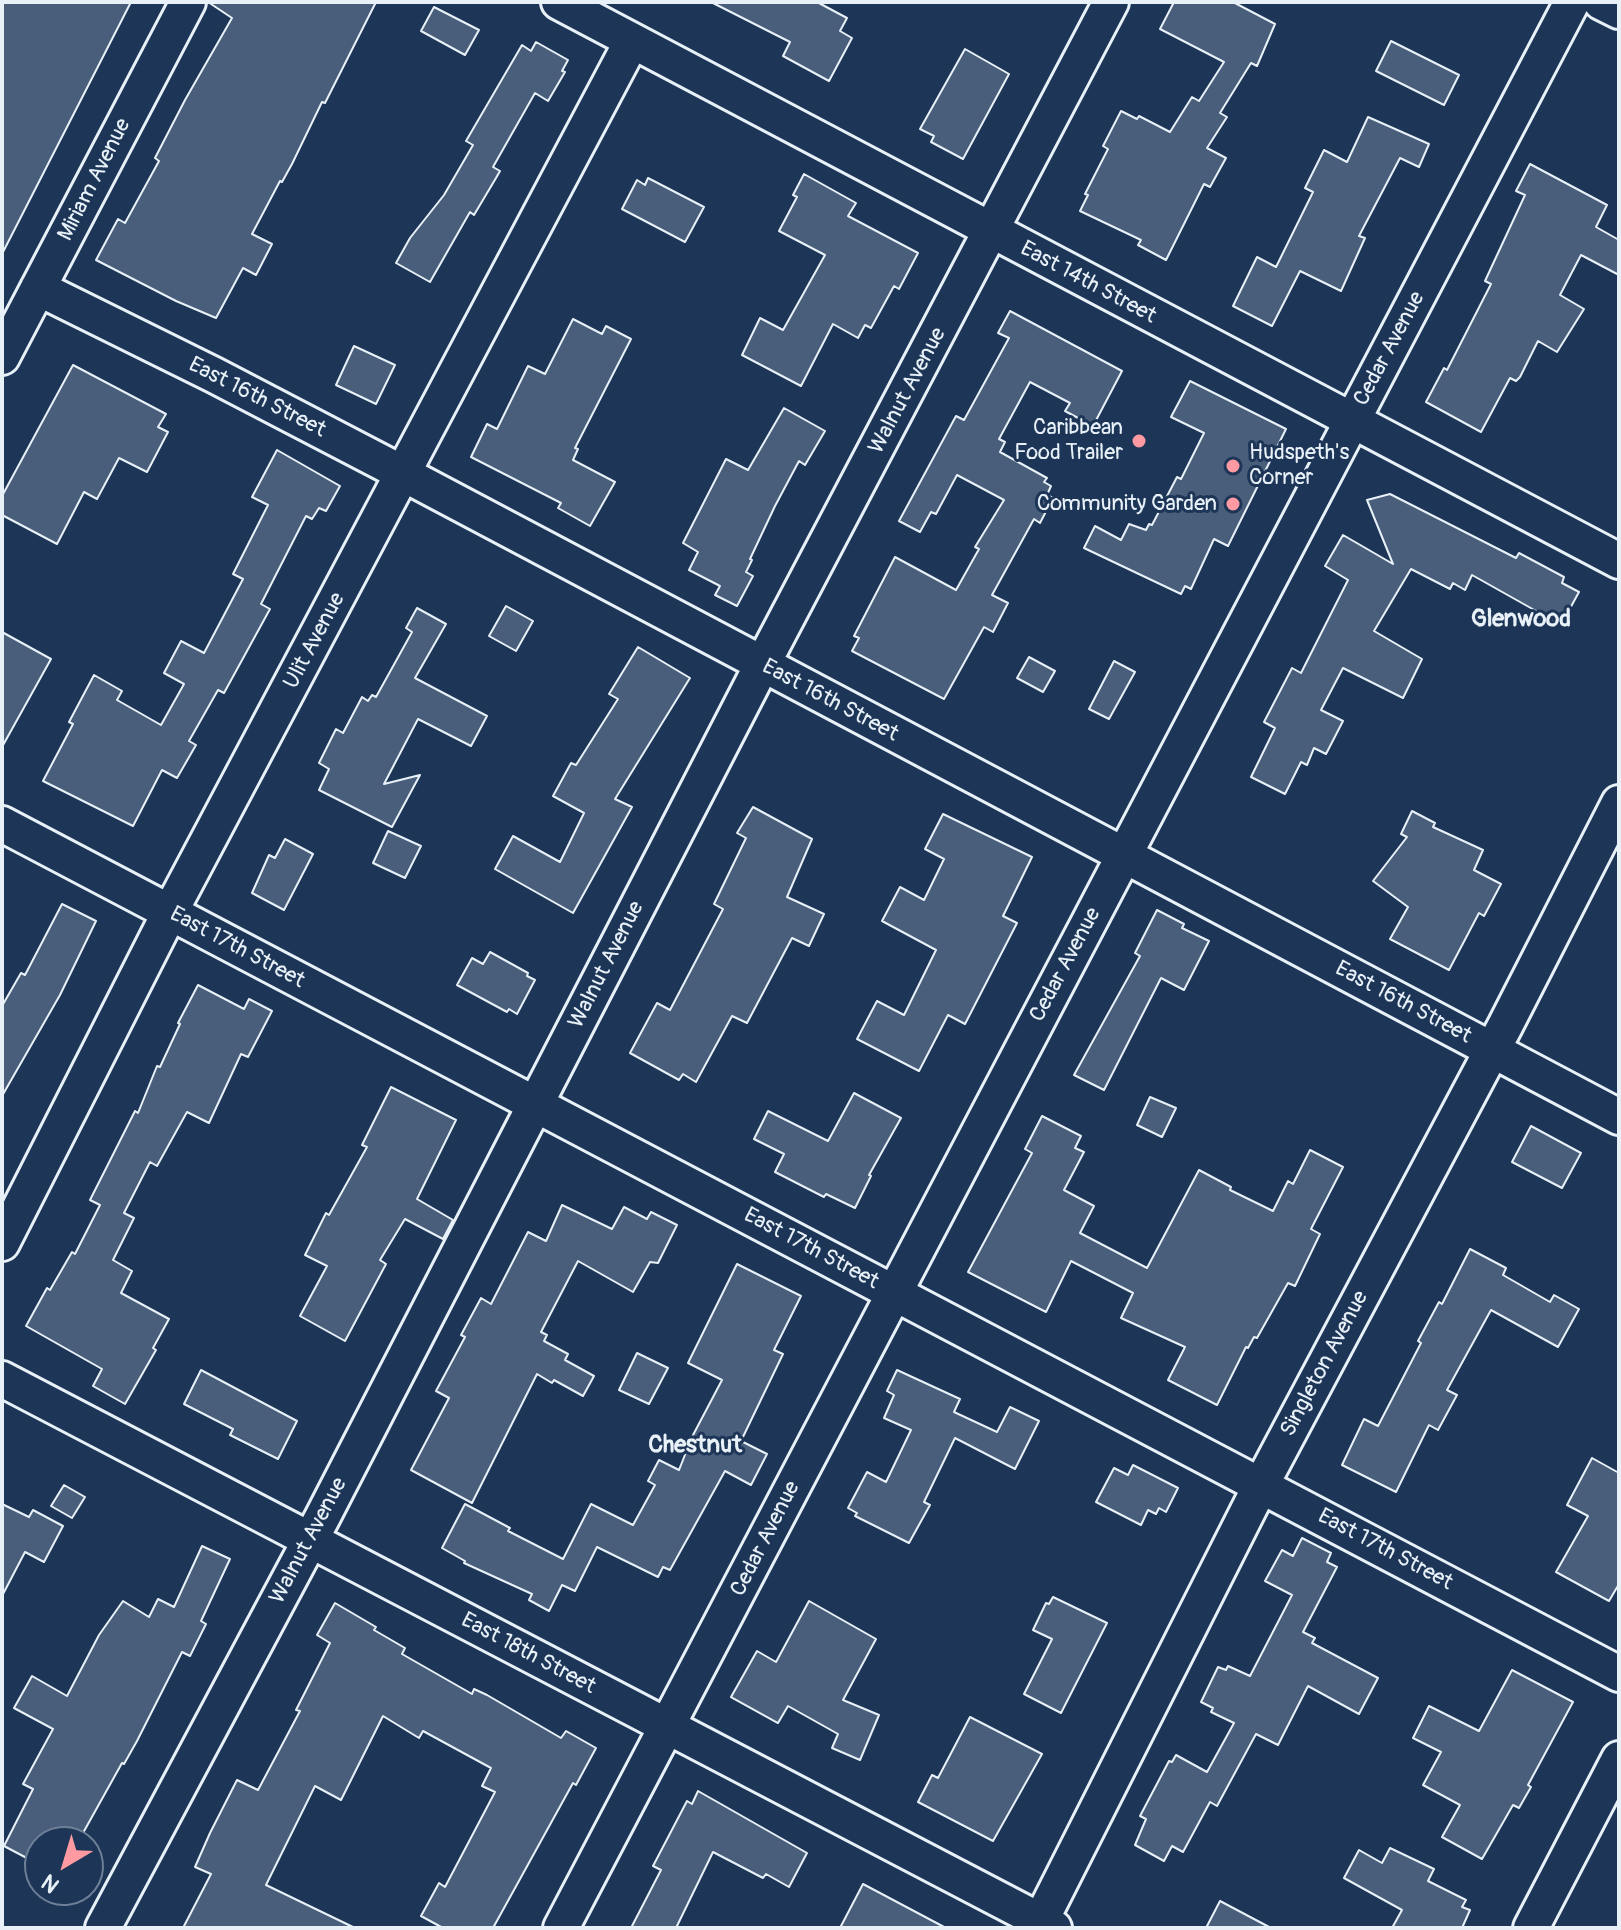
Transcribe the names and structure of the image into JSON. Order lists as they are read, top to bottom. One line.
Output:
{"streets":{"street":["Miriam Avenue","East 14th Street","Cedar Avenue","Walnut Avenue","East 16th Street","Ulit Avenue","East 17th Street","Singleton Avenue","East 18th Street"]},"crossings":[["Miriam Avenue","East 16th Street"],["East 14th Street","Cedar Avenue"],["East 14th Street","Walnut Avenue"],["East 14th Street","Ulit Avenue"],["Cedar Avenue","East 16th Street"],["Cedar Avenue","East 17th Street"],["Cedar Avenue","East 18th Street"],["Walnut Avenue","East 16th Street"],["Walnut Avenue","East 17th Street"],["Walnut Avenue","East 18th Street"],["East 16th Street","Ulit Avenue"],["East 16th Street","Singleton Avenue"],["Ulit Avenue","East 17th Street"],["East 17th Street","Singleton Avenue"],["Singleton Avenue","East 18th Street"]],"districts":["Glenwood","Chestnut"],"places":["Caribbean Food Trailer","Hudspeth's Corner","Community Garden"],"north":"bottom left"}
